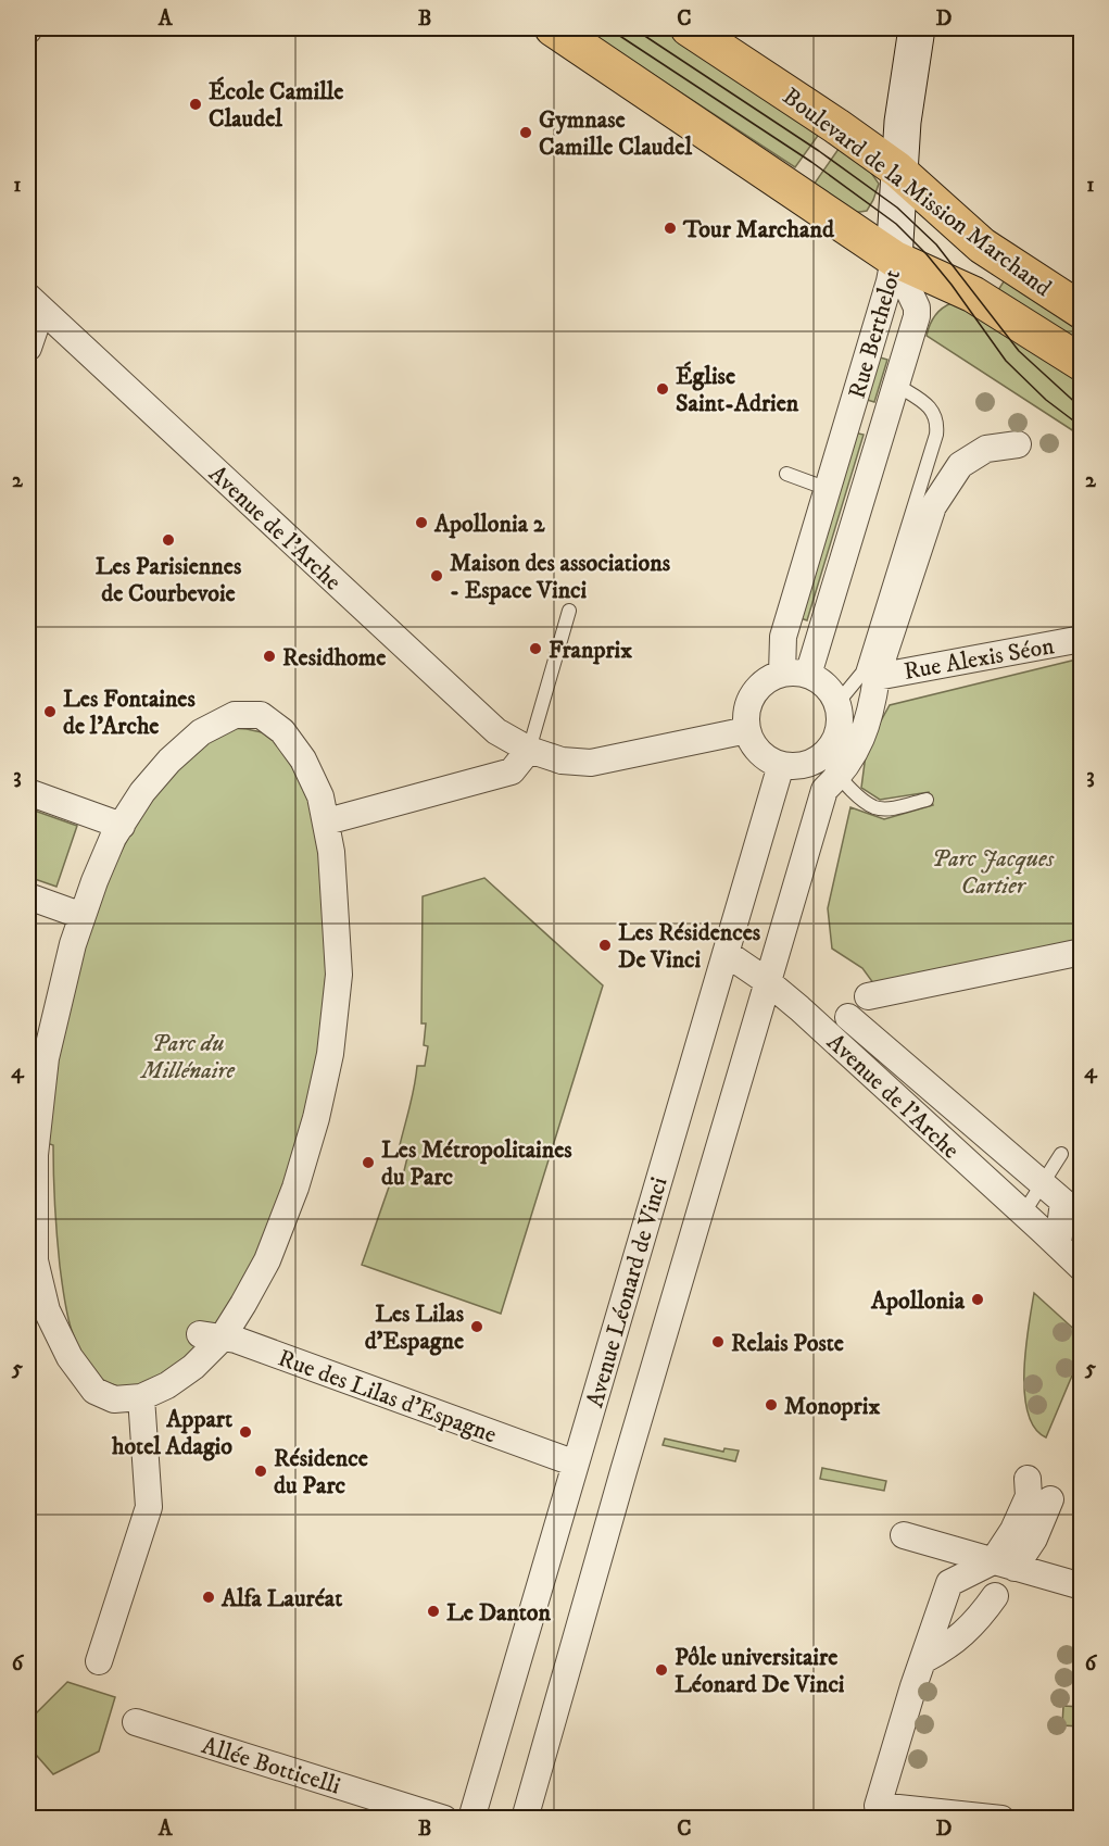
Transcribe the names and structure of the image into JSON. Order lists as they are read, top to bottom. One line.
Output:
{"streets":{"main road":["Boulevard de la Mission Marchand"],"street":["Rue Berthelot","Avenue de l'Arche","Rue Alexis Séon","Avenue Léonard de Vinci","Rue des Lilas d'Espagne","Allée Botticelli"]},"crossings":[["Boulevard de la Mission Marchand","Rue Berthelot"],["Rue Berthelot","Avenue de l'Arche"],["Rue Berthelot","Avenue Léonard de Vinci"],["Avenue de l'Arche","Avenue Léonard de Vinci"],["Avenue Léonard de Vinci","Rue des Lilas d'Espagne"]],"parks":["Parc Jacques Cartier","Parc du Millénaire"],"places":["École Camille Claudel","Gymnase Camille Claudel","Tour Marchand","Église Saint-Adrien","Apollonia 2","Les Parisiennes de Courbevoie","Maison des associations - Espace Vinci","Franprix","Residhome","Les Fontaines de l'Arche","Les Résidences De Vinci","Les Métropolitaines du Parc","Apollonia","Les Lilas d'Espagne","Relais Poste","Monoprix","Appart hotel Adagio","Résidence du Parc","Alfa Lauréat","Le Danton","Pôle universitaire Léonard De Vinci"],"grid":{"columns":["A","B","C","D"],"rows":["1","2","3","4","5","6"]}}
